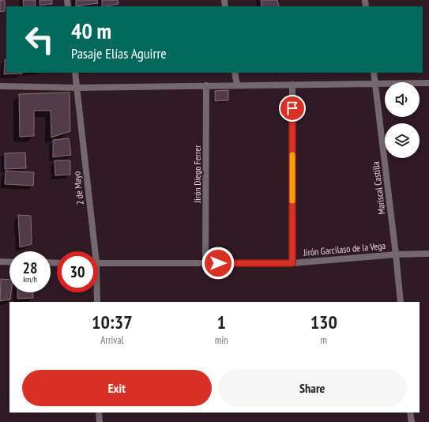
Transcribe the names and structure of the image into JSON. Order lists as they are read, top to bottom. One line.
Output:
{"streets":{"street":["Jirón Diego Ferrer","2 de Mayo","Mariscal Castilla","Jirón Garcilaso de la Vega"]},"crossings":[["Jirón Diego Ferrer","Jirón Garcilaso de la Vega"],["Mariscal Castilla","Jirón Garcilaso de la Vega"]],"page":{"turn":["40 m","Pasaje Elías Aguirre"],"speed":"28 km/h","limit":"30","eta":["10:37","Arrival","1","min","130","m"],"buttons":["Exit","Share"]}}
